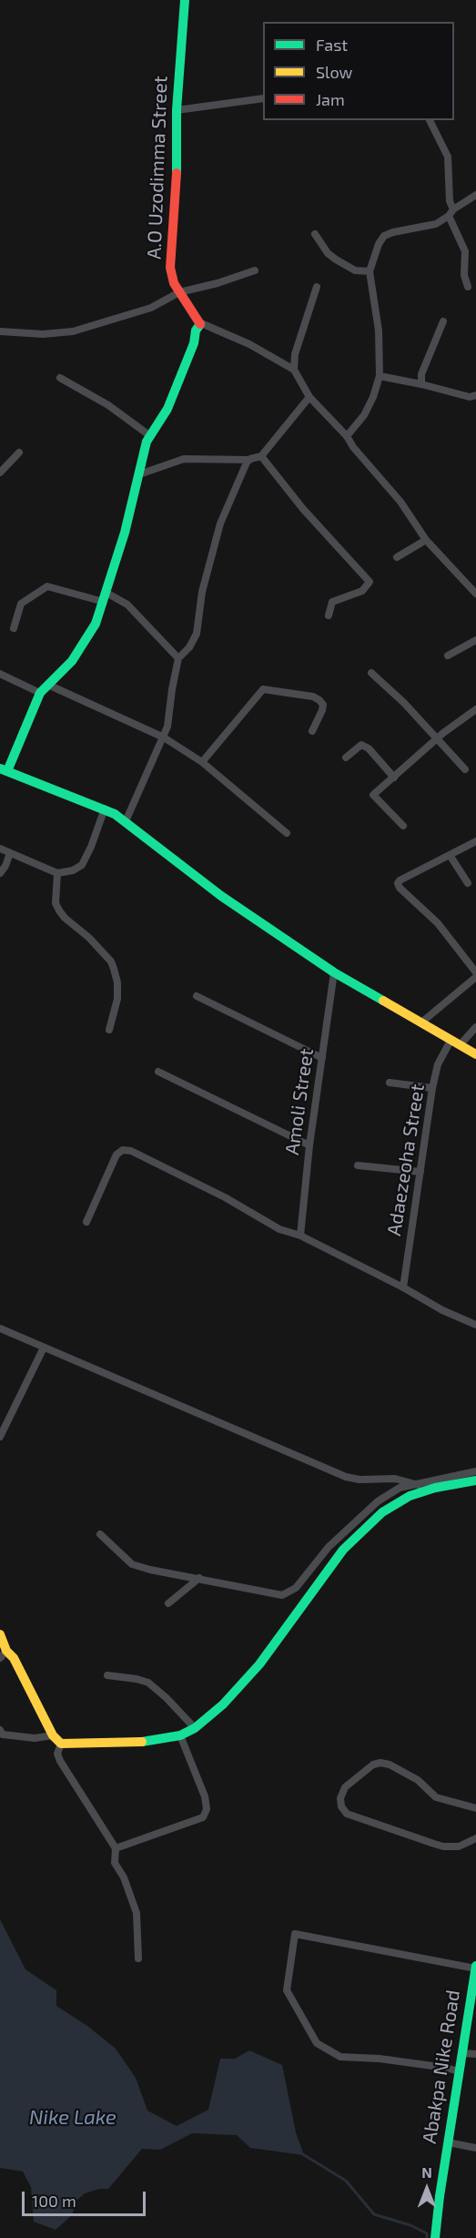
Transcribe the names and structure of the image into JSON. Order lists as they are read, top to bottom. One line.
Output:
{"streets":{"street":["A.O Uzodimma Street","Amoli Street","Adaezeoha Street","Abakpa Nike Road"]},"water":["Nike Lake"],"legend":["Fast","Slow","Jam"],"scale_bar":"100 m","north":"top"}
